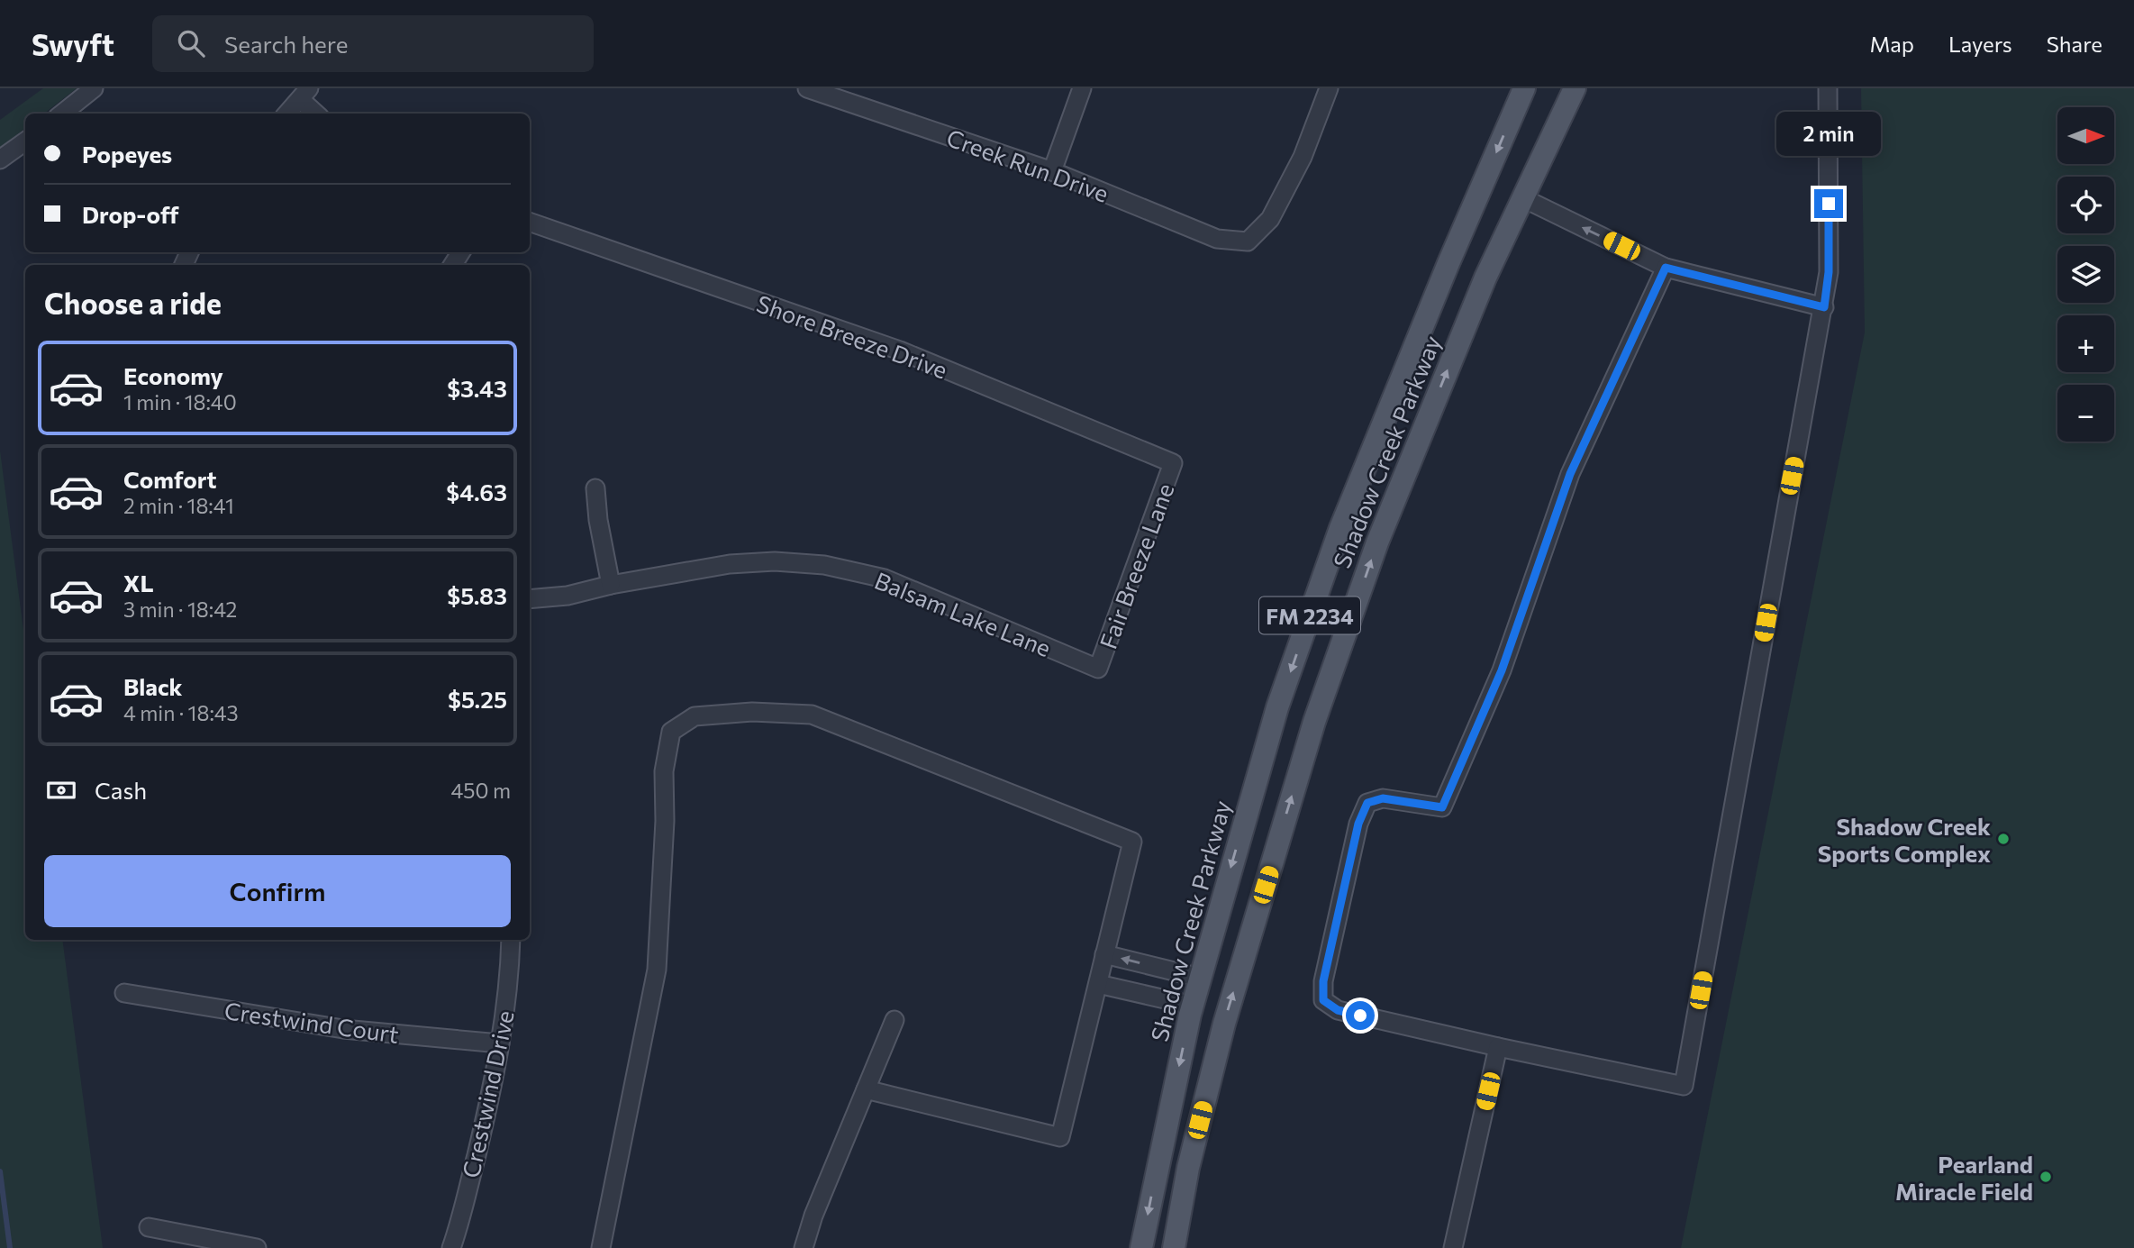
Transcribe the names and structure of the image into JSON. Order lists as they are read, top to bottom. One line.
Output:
{"streets":{"main road":["Shadow Creek Parkway","FM 2234"],"street":["Creek Run Drive","Shore Breeze Drive","Fair Breeze Lane","Balsam Lake Lane","Crestwind Court","Crestwind Drive"]},"crossings":[["Shore Breeze Drive","Fair Breeze Lane"],["Fair Breeze Lane","Balsam Lake Lane"],["Crestwind Court","Crestwind Drive"]],"places":["Shadow Creek Sports Complex","Pearland Miracle Field"],"north":"right","page":{"header":"Swyft","search":"Search here","nav":["Map","Layers","Share"],"map_buttons":["+","−"],"bubble":"2 min","banner":["Popeyes","Drop-off"],"heading":"Choose a ride","list":[{"name":"Economy","note":"1 min · 18:40","value":"$3.43"},{"name":"Comfort","note":"2 min · 18:41","value":"$4.63"},{"name":"XL","note":"3 min · 18:42","value":"$5.83"},{"name":"Black","note":"4 min · 18:43","value":"$5.25"}],"pay":["Cash","450 m"],"buttons":"Confirm"}}
